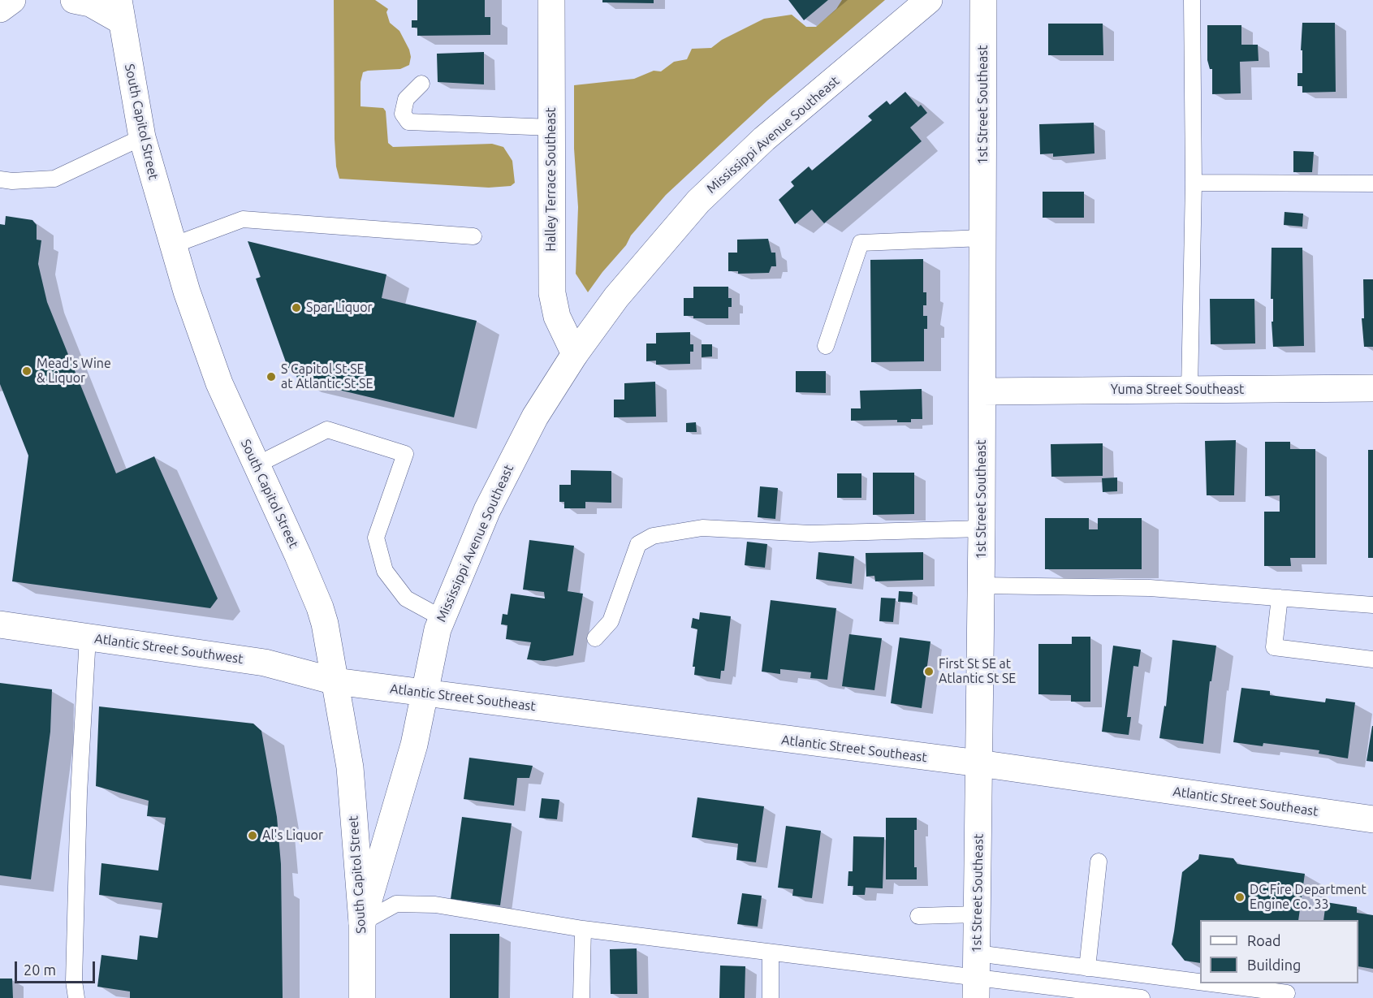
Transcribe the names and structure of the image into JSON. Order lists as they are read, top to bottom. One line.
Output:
{"streets":{"street":["1st Street Southeast","South Capitol Street","Mississippi Avenue Southeast","Halley Terrace Southeast","Yuma Street Southeast","Atlantic Street Southwest","Atlantic Street Southeast"]},"crossings":[["1st Street Southeast","Yuma Street Southeast"],["1st Street Southeast","Atlantic Street Southeast"],["South Capitol Street","Mississippi Avenue Southeast"],["South Capitol Street","Atlantic Street Southwest"],["South Capitol Street","Atlantic Street Southeast"],["Mississippi Avenue Southeast","Halley Terrace Southeast"],["Mississippi Avenue Southeast","Atlantic Street Southeast"],["Atlantic Street Southwest","Atlantic Street Southeast"]],"places":["Spar Liquor","Mead's Wine & Liquor","S Capitol St SE at Atlantic St SE","First St SE at Atlantic St SE","Al's Liquor","DC Fire Department Engine Co. 33"],"legend":["Road","Building"],"scale_bar":"20 m"}
